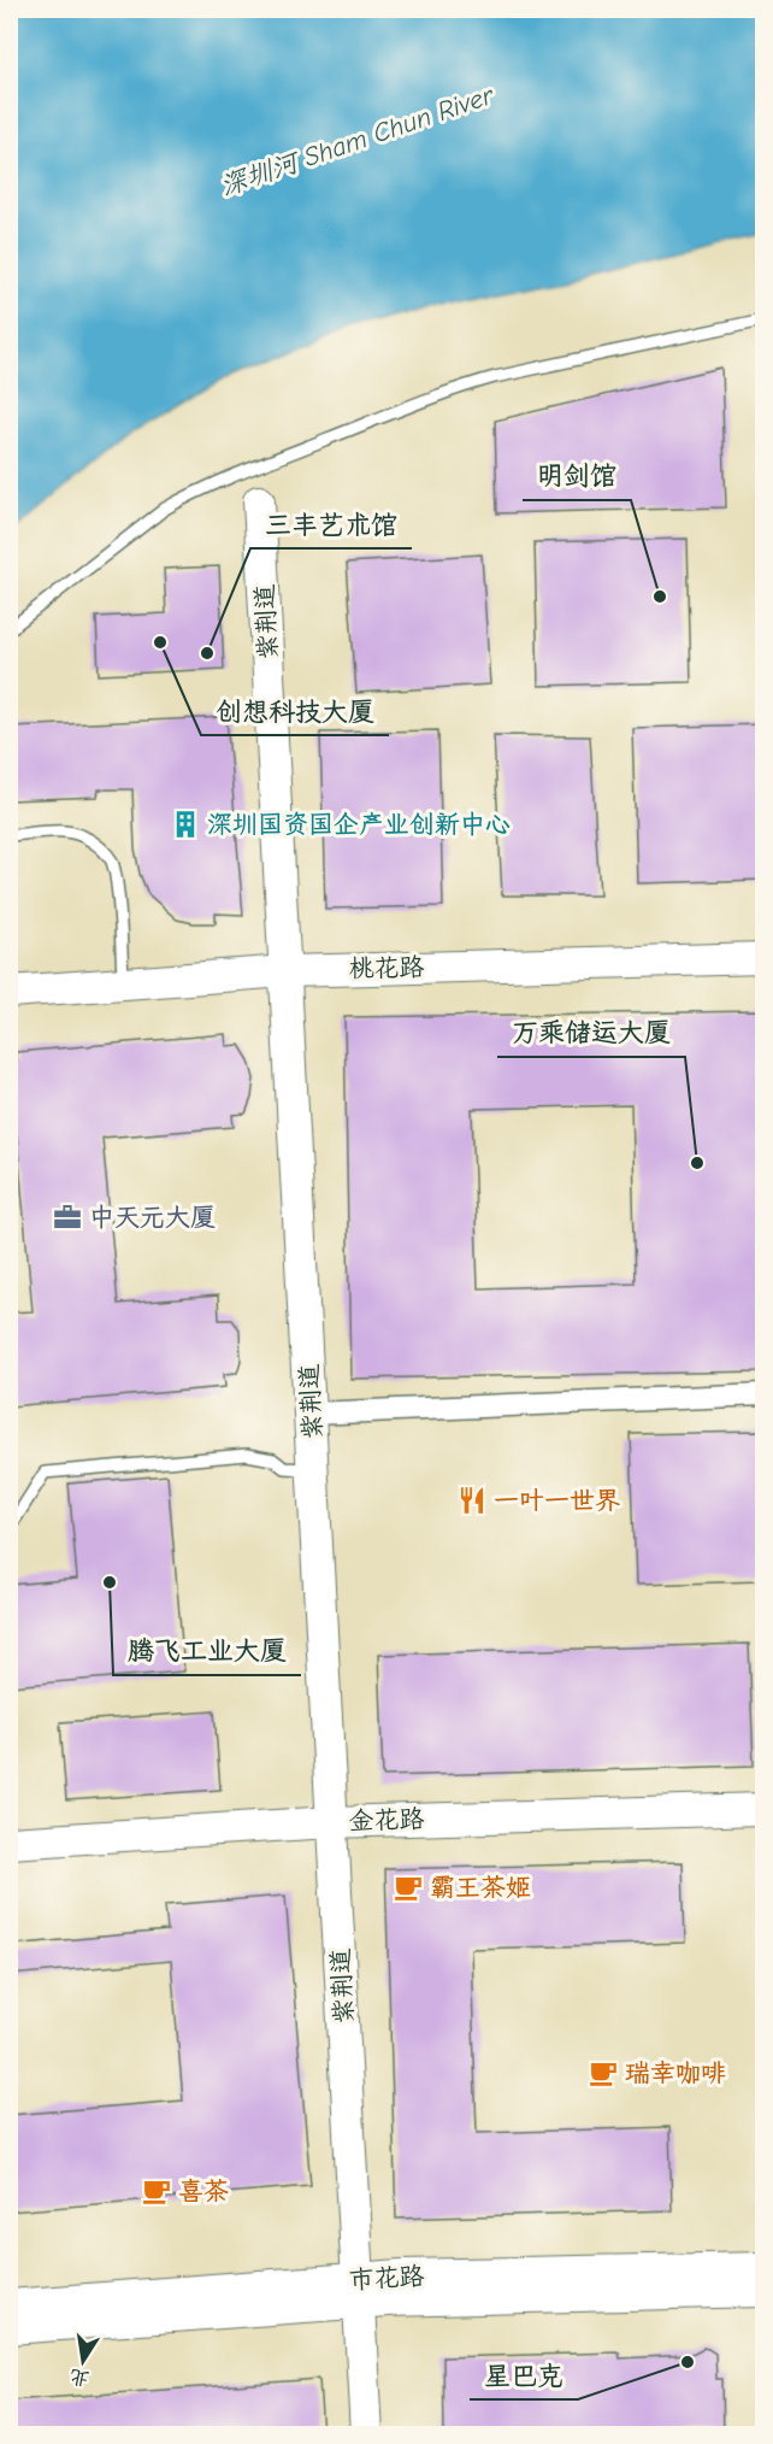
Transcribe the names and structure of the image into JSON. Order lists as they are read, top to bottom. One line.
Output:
{"streets":{"street":["紫荆道","桃花路","金花路","市花路"]},"crossings":[["紫荆道","桃花路"],["紫荆道","金花路"],["紫荆道","市花路"]],"water":["深圳河 Sham Chun River"],"places":{"other":["明剑馆","创想科技大厦","三丰艺术馆","万乘储运大厦","腾飞工业大厦","星巴克"],"building":["深圳国资国企产业创新中心"],"office":["中天元大厦"],"restaurant":["一叶一世界"],"cafe":["霸王茶姬","瑞幸咖啡","喜茶"]},"north":"bottom"}
